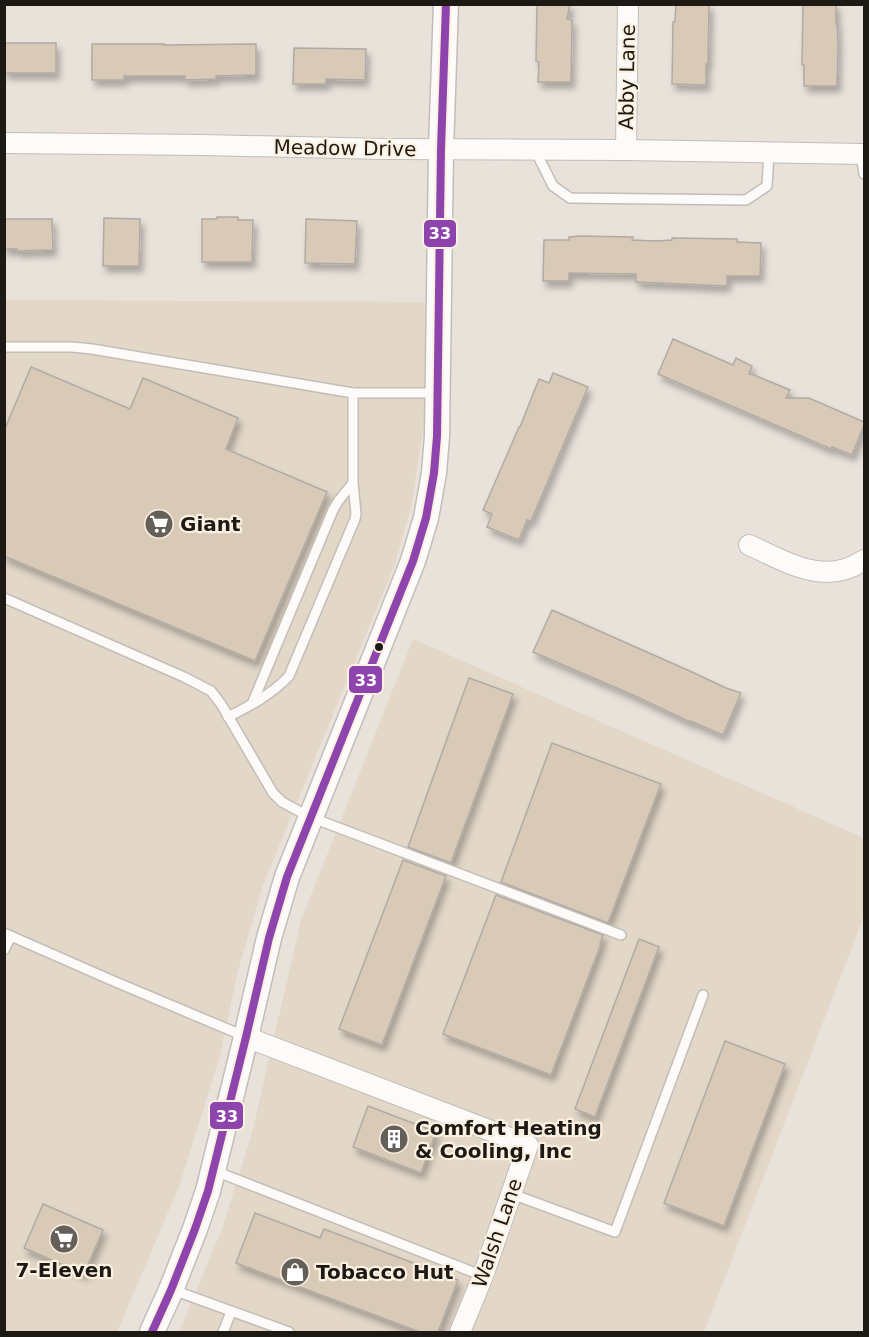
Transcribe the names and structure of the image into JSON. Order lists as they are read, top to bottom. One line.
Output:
{"streets":{"street":["Abby Lane","Meadow Drive","Walsh Lane"]},"crossings":[["Abby Lane","Meadow Drive"]],"places":{"supermarket":["Giant","7-Eleven"],"building":["Comfort Heating & Cooling, Inc"],"shop":["Tobacco Hut"]},"lines":["transit line 33"]}
